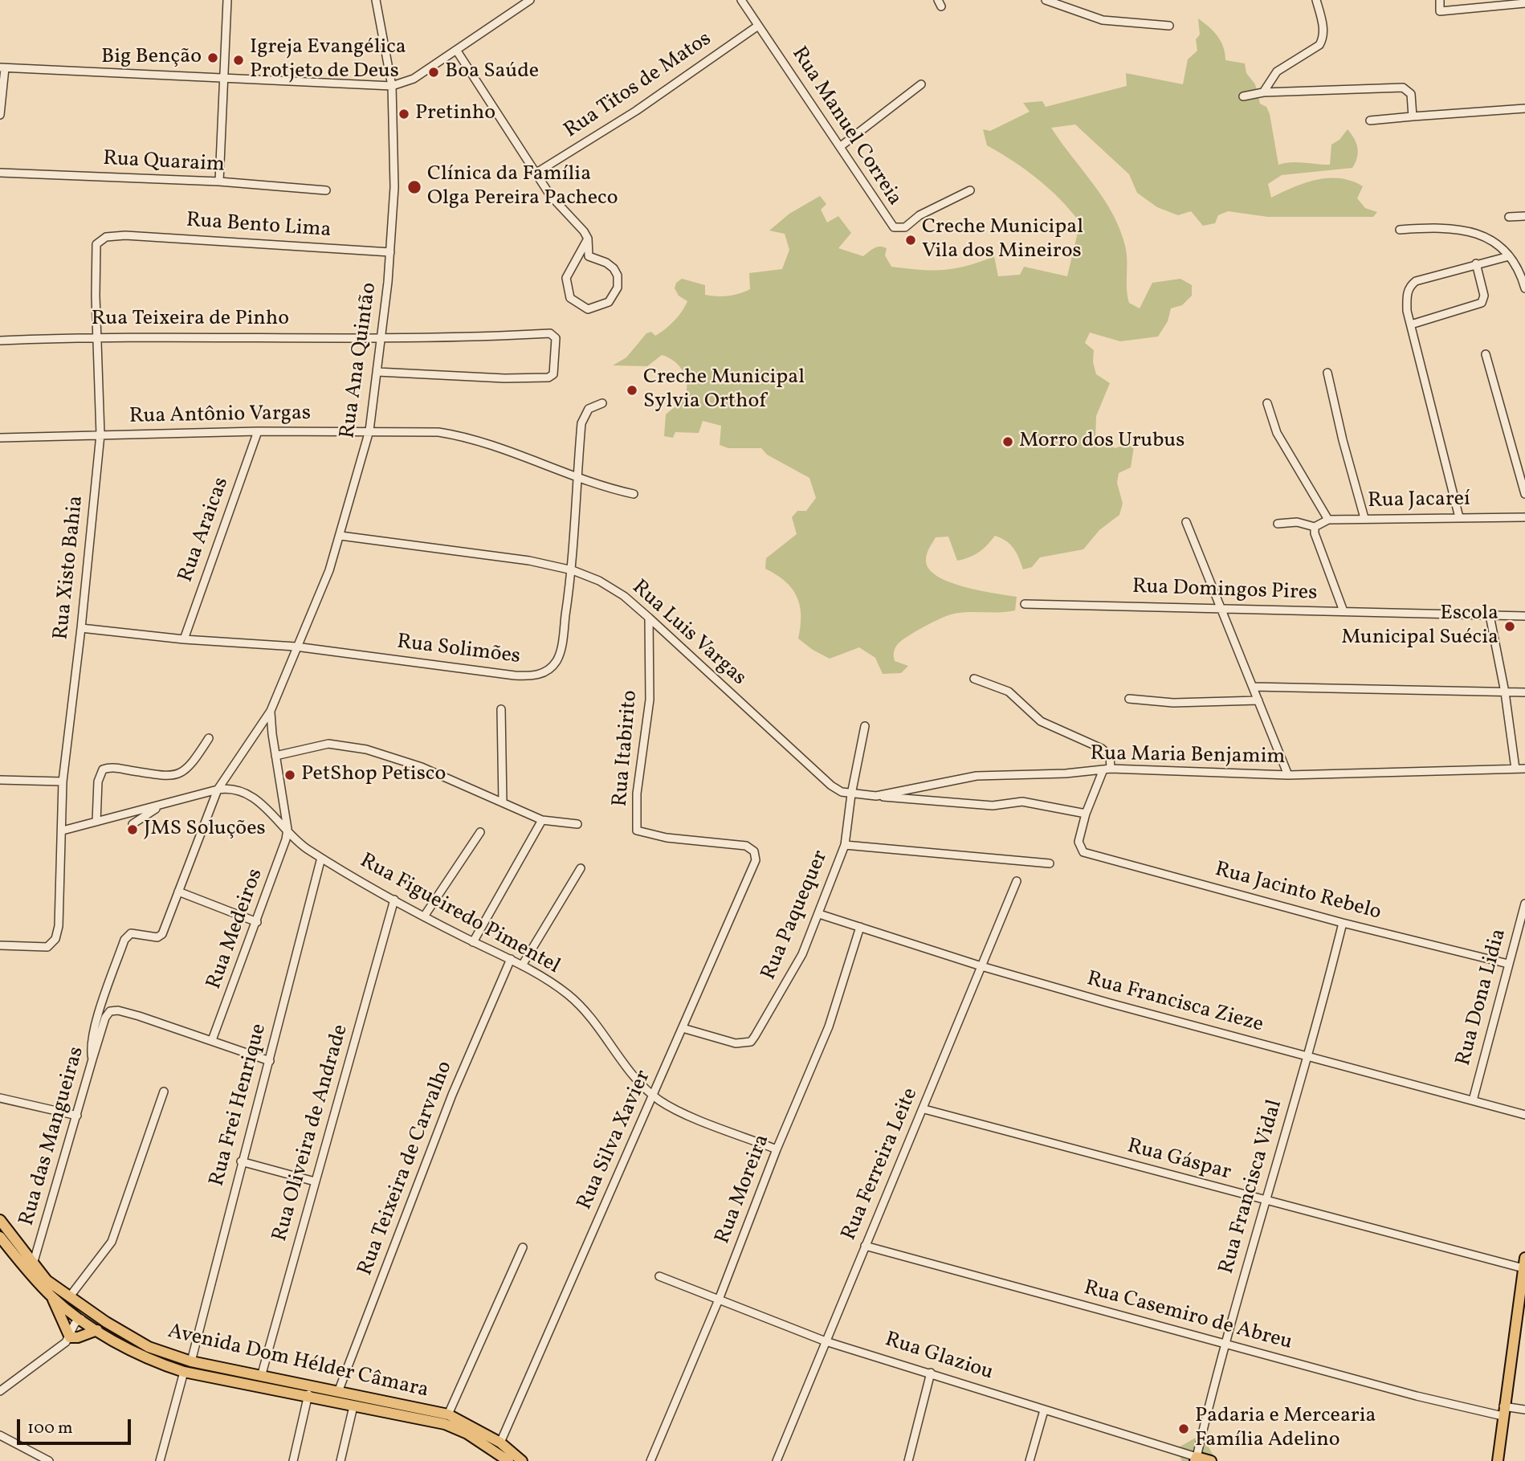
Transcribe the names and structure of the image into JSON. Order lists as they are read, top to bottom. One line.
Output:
{"streets":{"main road":["Rua Glaziou","Avenida Dom Hélder Câmara"],"street":["Rua Titos de Matos","Rua Manuel Correia","Rua Quaraim","Rua Bento Lima","Rua Teixeira de Pinho","Rua Ana Quintão","Rua Antônio Vargas","Rua Jacareí","Rua Araicas","Rua Xisto Bahia","Rua Domingos Pires","Rua Luis Vargas","Rua Solimões","Rua Itabirito","Rua Maria Benjamim","Rua Jacinto Rebelo","Rua Figueiredo Pimentel","Rua Paquequer","Rua Medeiros","Rua Dona Lidia","Rua Francisca Zieze","Rua Frei Henrique","Rua Oliveira de Andrade","Rua das Mangueiras","Rua Silva Xavier","Rua Gáspar","Rua Ferreira Leite","Rua Teixeira de Carvalho","Rua Francisca Vidal","Rua Moreira","Rua Casemiro de Abreu"]},"crossings":[["Rua Titos de Matos","Rua Manuel Correia"],["Rua Bento Lima","Rua Ana Quintão"],["Rua Bento Lima","Rua Xisto Bahia"],["Rua Teixeira de Pinho","Rua Ana Quintão"],["Rua Teixeira de Pinho","Rua Xisto Bahia"],["Rua Ana Quintão","Rua Antônio Vargas"],["Rua Ana Quintão","Rua Luis Vargas"],["Rua Ana Quintão","Rua Solimões"],["Rua Antônio Vargas","Rua Araicas"],["Rua Antônio Vargas","Rua Xisto Bahia"],["Rua Antônio Vargas","Rua Solimões"],["Rua Araicas","Rua Solimões"],["Rua Xisto Bahia","Rua Solimões"],["Rua Xisto Bahia","Rua Figueiredo Pimentel"],["Rua Luis Vargas","Rua Solimões"],["Rua Luis Vargas","Rua Itabirito"],["Rua Luis Vargas","Rua Maria Benjamim"],["Rua Luis Vargas","Rua Paquequer"],["Rua Itabirito","Rua Silva Xavier"],["Rua Maria Benjamim","Rua Paquequer"],["Rua Jacinto Rebelo","Rua Dona Lidia"],["Rua Jacinto Rebelo","Rua Francisca Vidal"],["Rua Figueiredo Pimentel","Rua Medeiros"],["Rua Figueiredo Pimentel","Rua Frei Henrique"],["Rua Figueiredo Pimentel","Rua Oliveira de Andrade"],["Rua Figueiredo Pimentel","Rua Silva Xavier"],["Rua Figueiredo Pimentel","Rua Teixeira de Carvalho"],["Rua Figueiredo Pimentel","Rua Moreira"],["Rua Paquequer","Rua Francisca Zieze"],["Rua Paquequer","Rua Silva Xavier"],["Rua Medeiros","Rua das Mangueiras"],["Rua Dona Lidia","Rua Francisca Zieze"],["Rua Francisca Zieze","Rua Ferreira Leite"],["Rua Francisca Zieze","Rua Francisca Vidal"],["Rua Francisca Zieze","Rua Moreira"],["Rua Frei Henrique","Avenida Dom Hélder Câmara"],["Rua Oliveira de Andrade","Avenida Dom Hélder Câmara"],["Rua das Mangueiras","Avenida Dom Hélder Câmara"],["Rua Silva Xavier","Avenida Dom Hélder Câmara"],["Rua Gáspar","Rua Ferreira Leite"],["Rua Gáspar","Rua Francisca Vidal"],["Rua Ferreira Leite","Rua Casemiro de Abreu"],["Rua Ferreira Leite","Rua Glaziou"],["Rua Teixeira de Carvalho","Avenida Dom Hélder Câmara"],["Rua Francisca Vidal","Rua Casemiro de Abreu"],["Rua Francisca Vidal","Rua Glaziou"],["Rua Moreira","Rua Glaziou"]],"places":["Big Benção","Igreja Evangélica Protjeto de Deus","Boa Saúde","Pretinho","Clínica da Família Olga Pereira Pacheco","Creche Municipal Vila dos Mineiros","Creche Municipal Sylvia Orthof","Morro dos Urubus","Escola Municipal Suécia","PetShop Petisco","JMS Soluções","Padaria e Mercearia Família Adelino"],"scale_bar":"100 m"}
